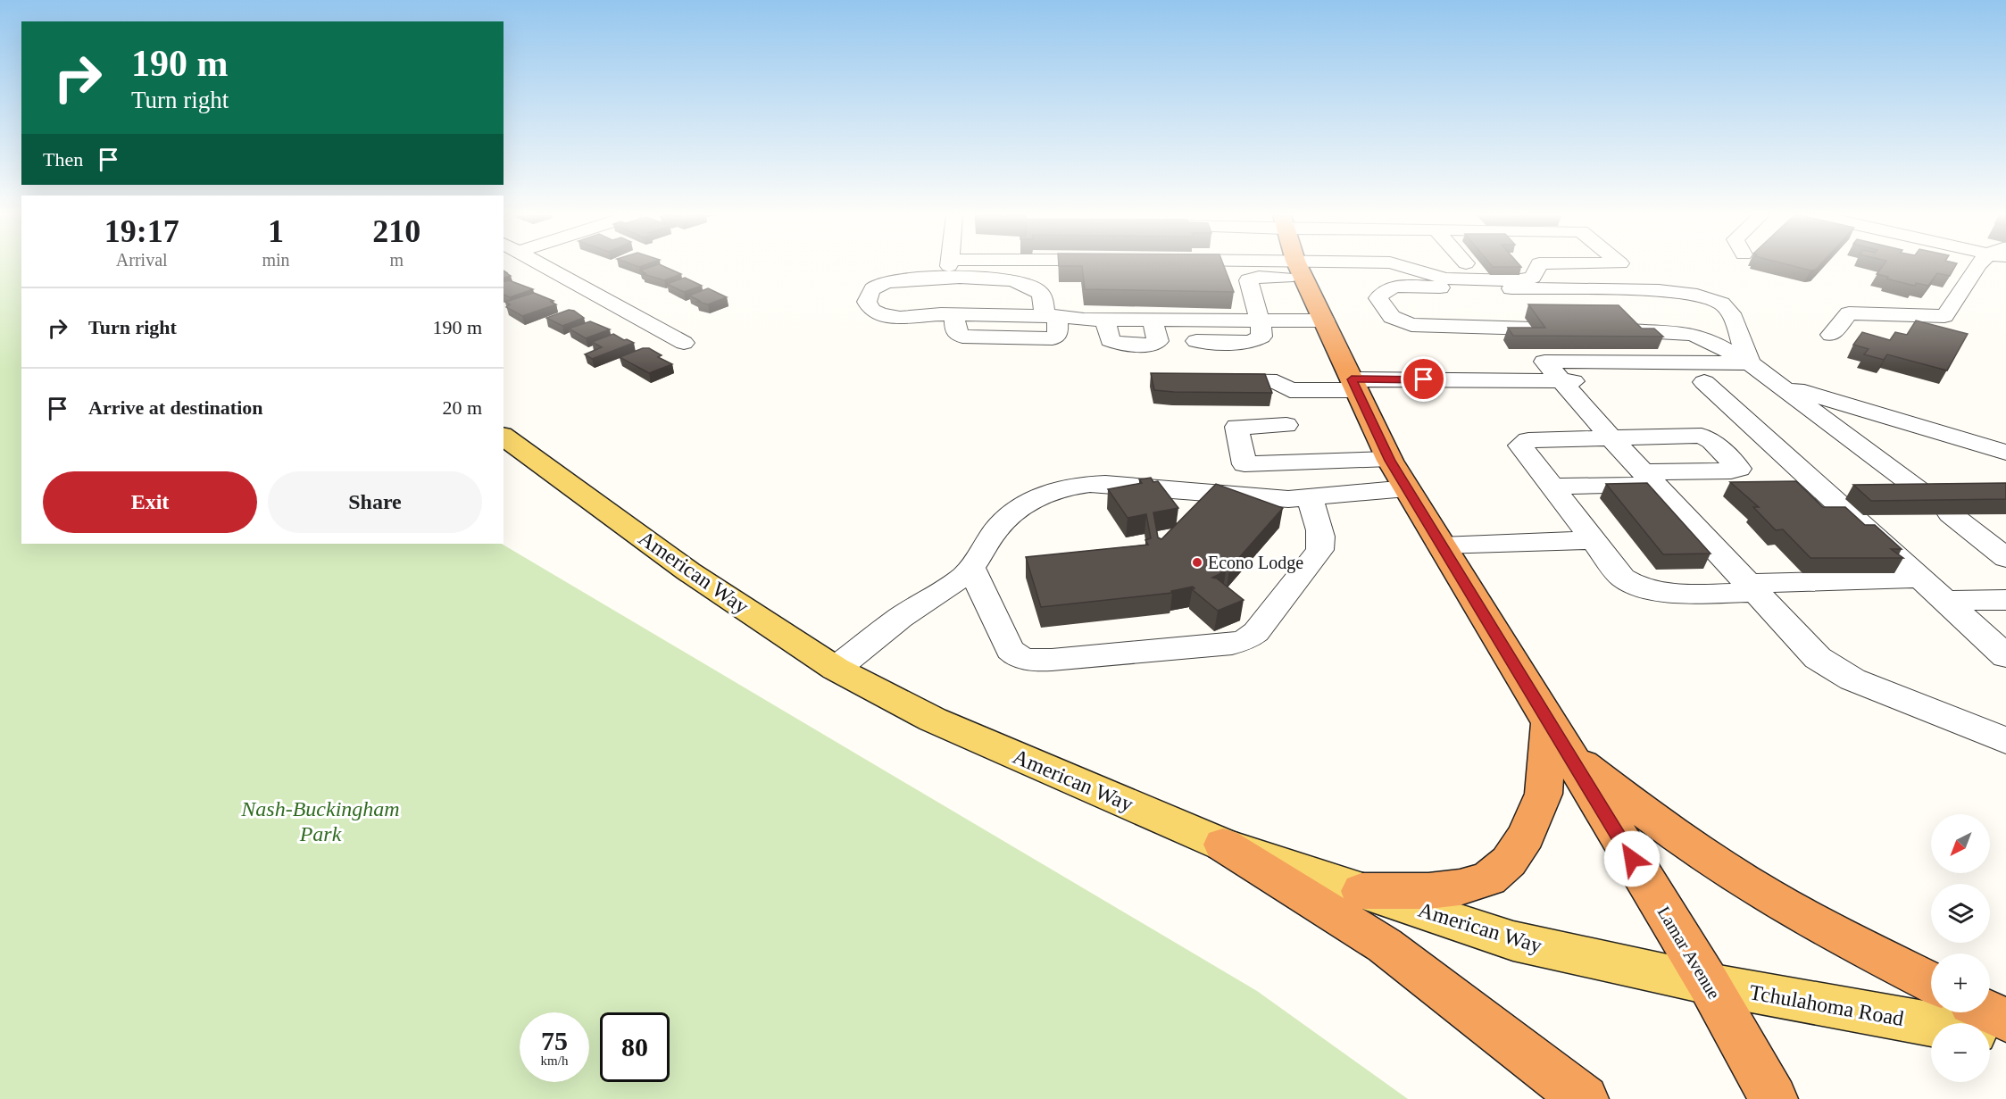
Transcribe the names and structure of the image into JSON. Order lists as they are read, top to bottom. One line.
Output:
{"streets":{"highway":["Lamar Avenue"],"main road":["American Way","Tchulahoma Road"]},"crossings":[["American Way","Lamar Avenue"],["American Way","Tchulahoma Road"],["Lamar Avenue","Tchulahoma Road"]],"parks":["Nash-Buckingham Park"],"places":["Econo Lodge"],"north":"bottom left","page":{"turn":["190 m","Turn right"],"then":"Then","eta":["19:17","Arrival","1","min","210","m"],"list":[{"name":"Turn right","value":"190 m"},{"name":"Arrive at destination","value":"20 m"}],"buttons":["Exit","Share"],"map_buttons":["+","−"],"speed":"75 km/h","limit":"80"}}
